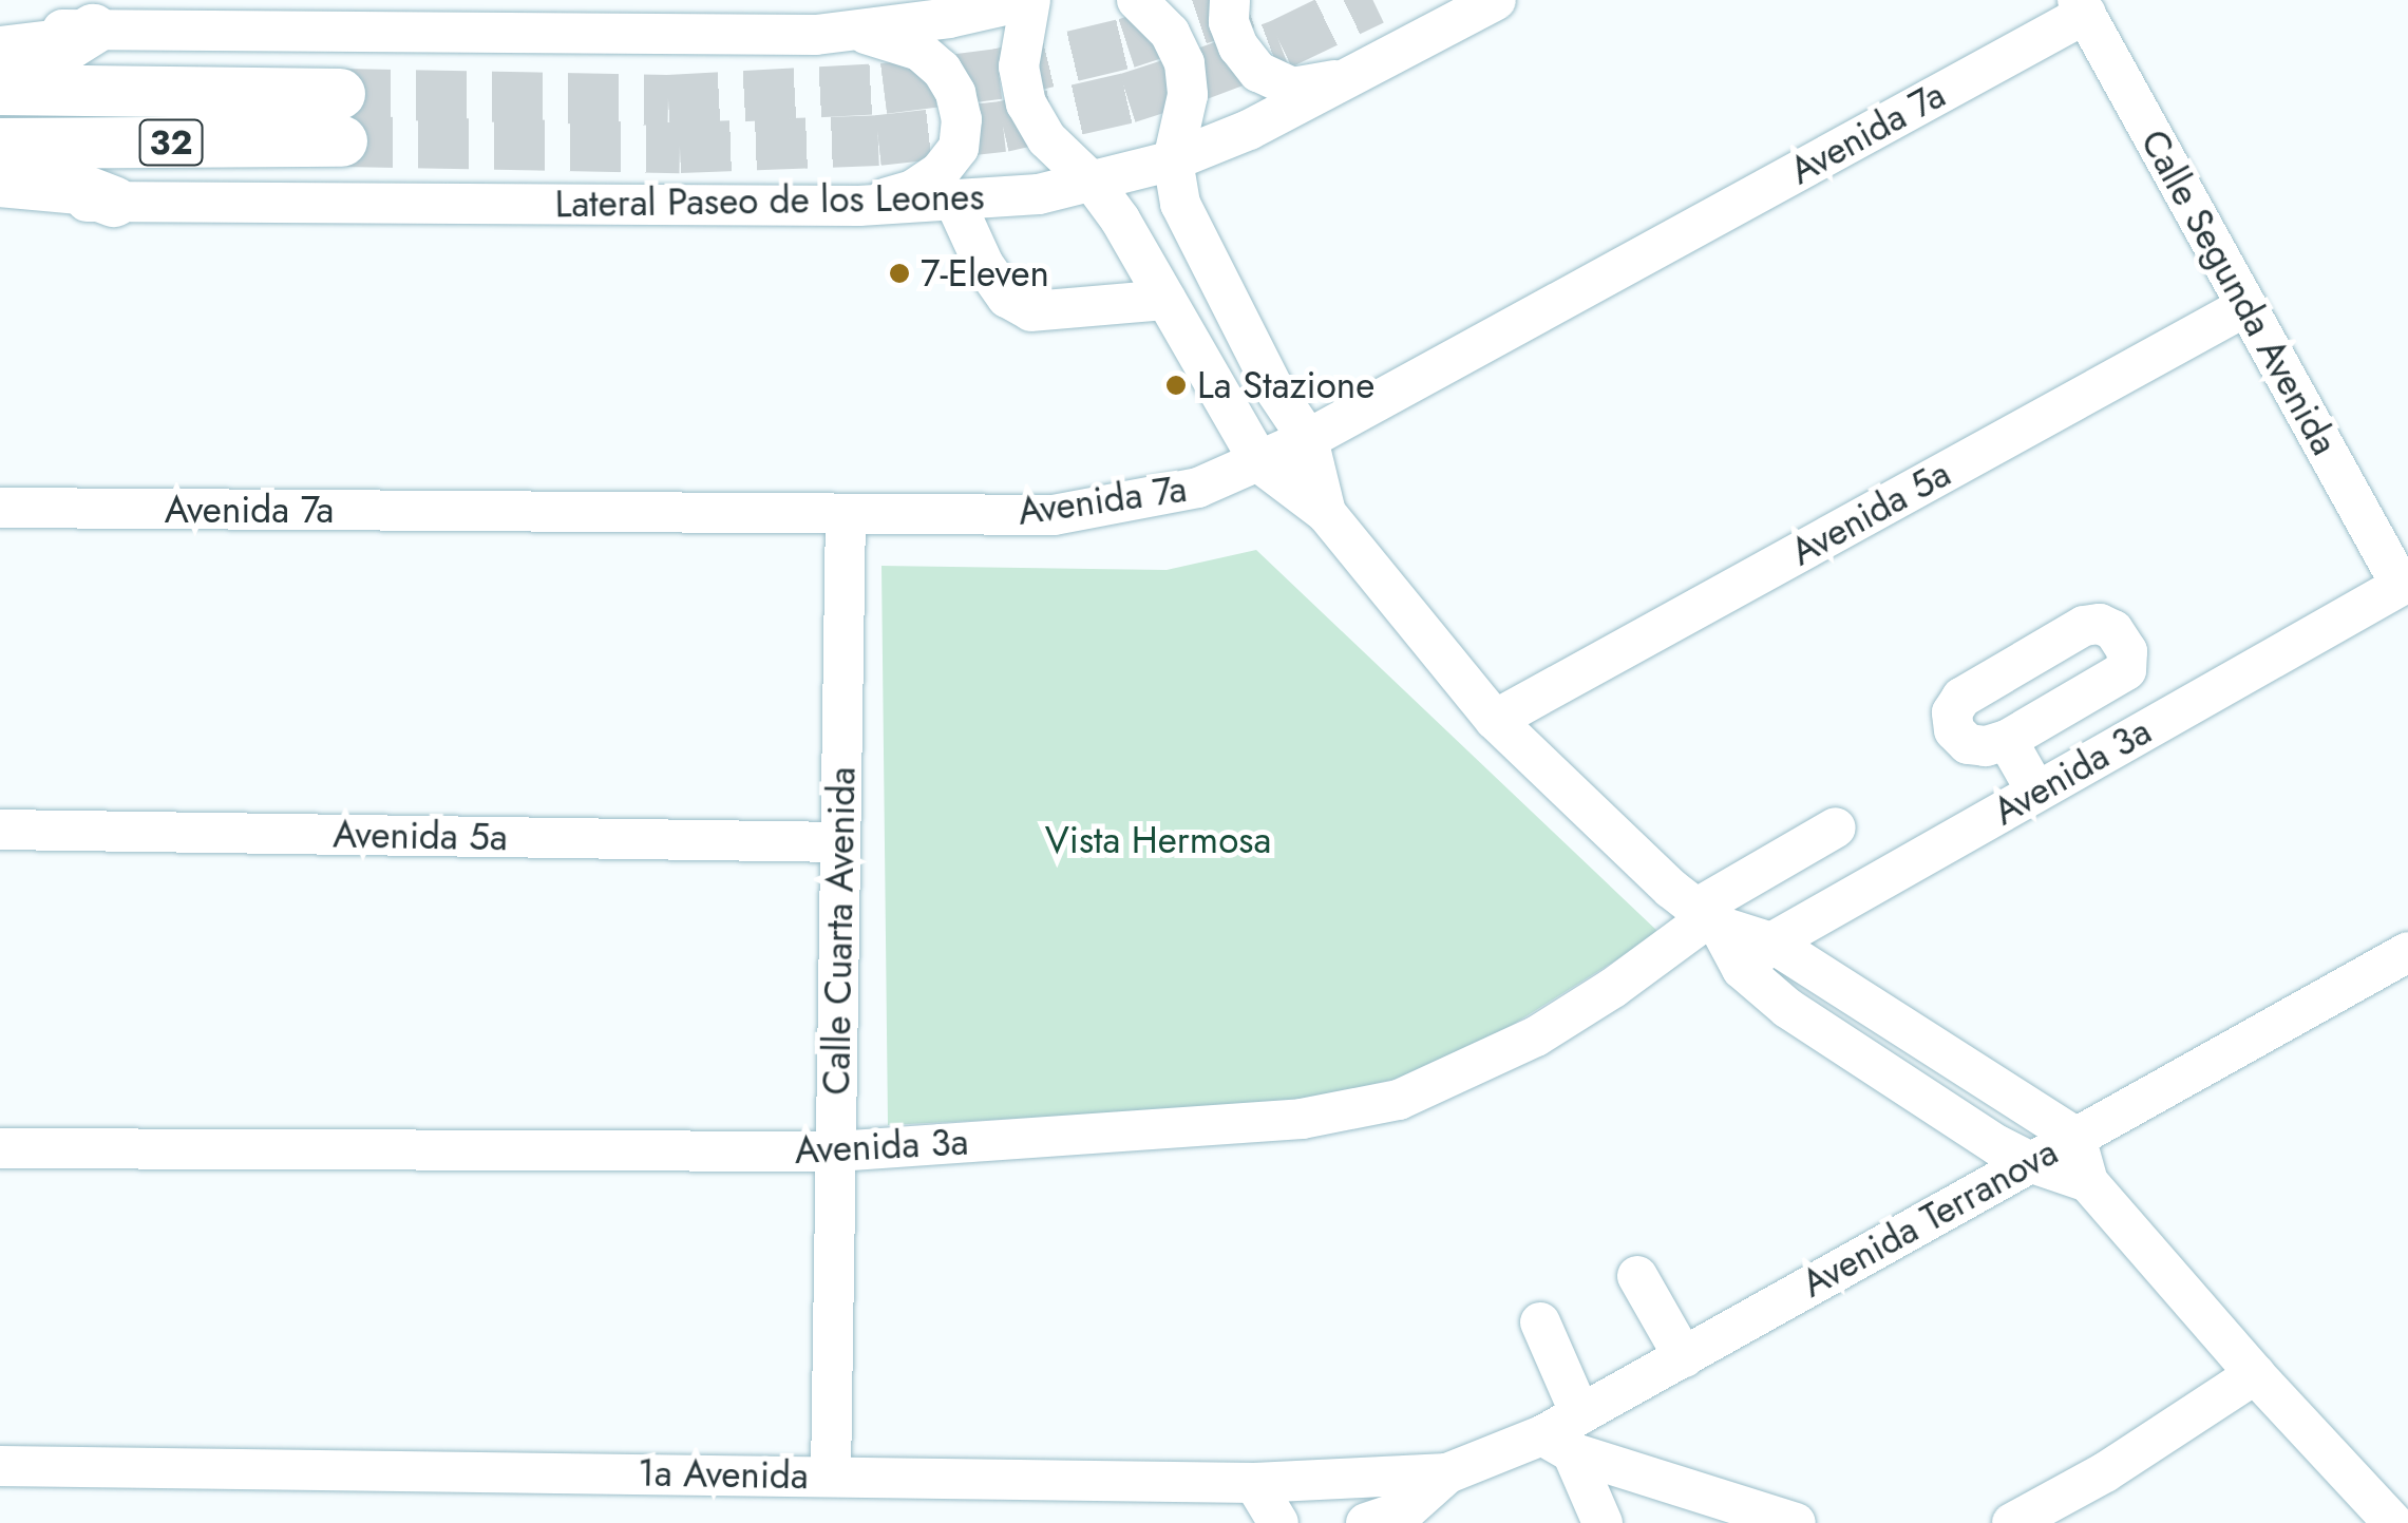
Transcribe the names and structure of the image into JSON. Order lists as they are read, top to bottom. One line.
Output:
{"streets":{"main road":["32"],"street":["Avenida 7a","Lateral Paseo de los Leones","Calle Segunda Avenida","Avenida 5a","Avenida 3a","Calle Cuarta Avenida","Avenida Terranova","1a Avenida"]},"crossings":[["Avenida 7a","Calle Segunda Avenida"],["Avenida 7a","Calle Cuarta Avenida"],["Calle Segunda Avenida","Avenida 5a"],["Calle Segunda Avenida","Avenida 3a"],["Avenida 5a","Calle Cuarta Avenida"],["Avenida 3a","Calle Cuarta Avenida"],["Calle Cuarta Avenida","1a Avenida"],["Avenida Terranova","1a Avenida"]],"parks":["Vista Hermosa"],"places":["7-Eleven","La Stazione"]}
